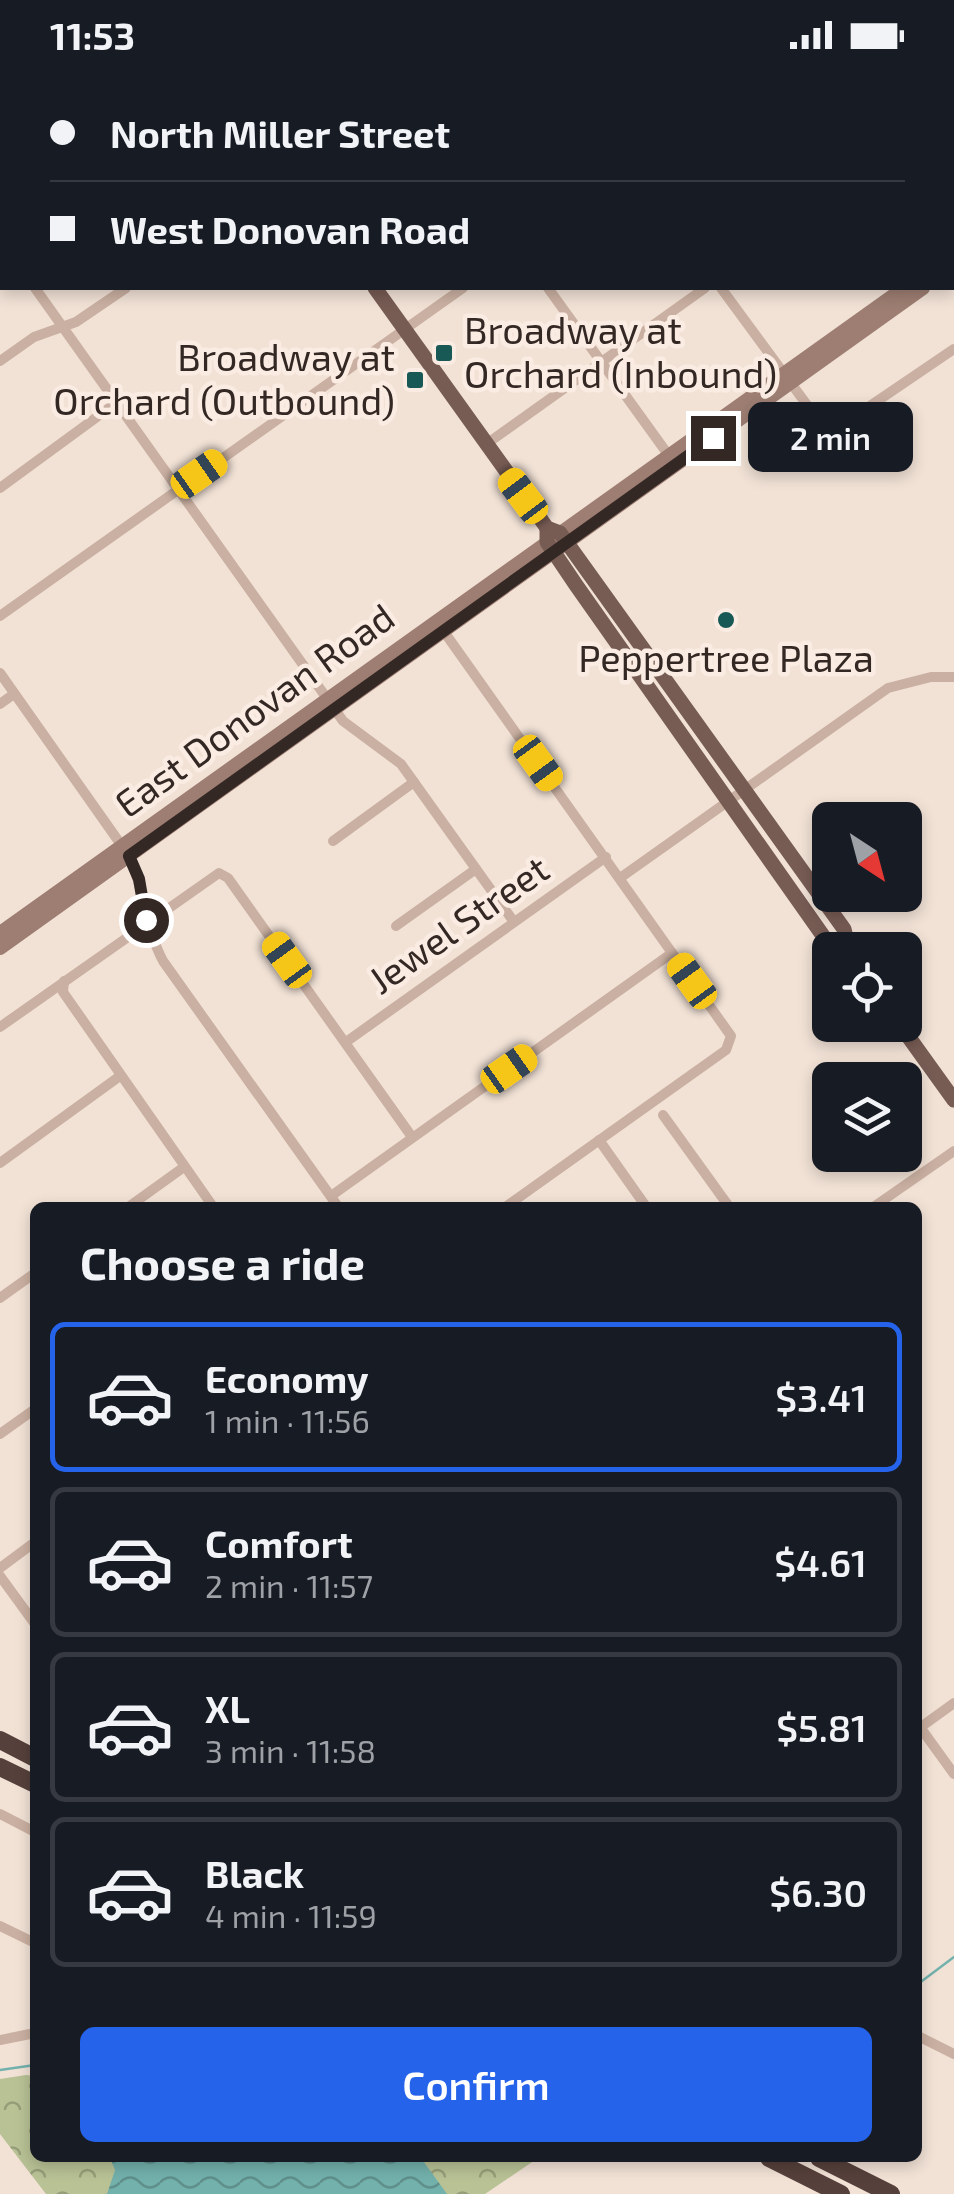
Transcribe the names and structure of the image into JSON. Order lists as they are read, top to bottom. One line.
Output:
{"streets":{"main road":["East Donovan Road"],"street":["Jewel Street"]},"places":{"transit":["Broadway at Orchard (Inbound)","Broadway at Orchard (Outbound)"],"other":["Peppertree Plaza"]},"north":"bottom right","page":{"status":"11:53","banner":["North Miller Street","West Donovan Road"],"bubble":"2 min","heading":"Choose a ride","list":[{"name":"Economy","note":"1 min · 11:56","value":"$3.41"},{"name":"Comfort","note":"2 min · 11:57","value":"$4.61"},{"name":"XL","note":"3 min · 11:58","value":"$5.81"},{"name":"Black","note":"4 min · 11:59","value":"$6.30"}],"buttons":"Confirm"}}
